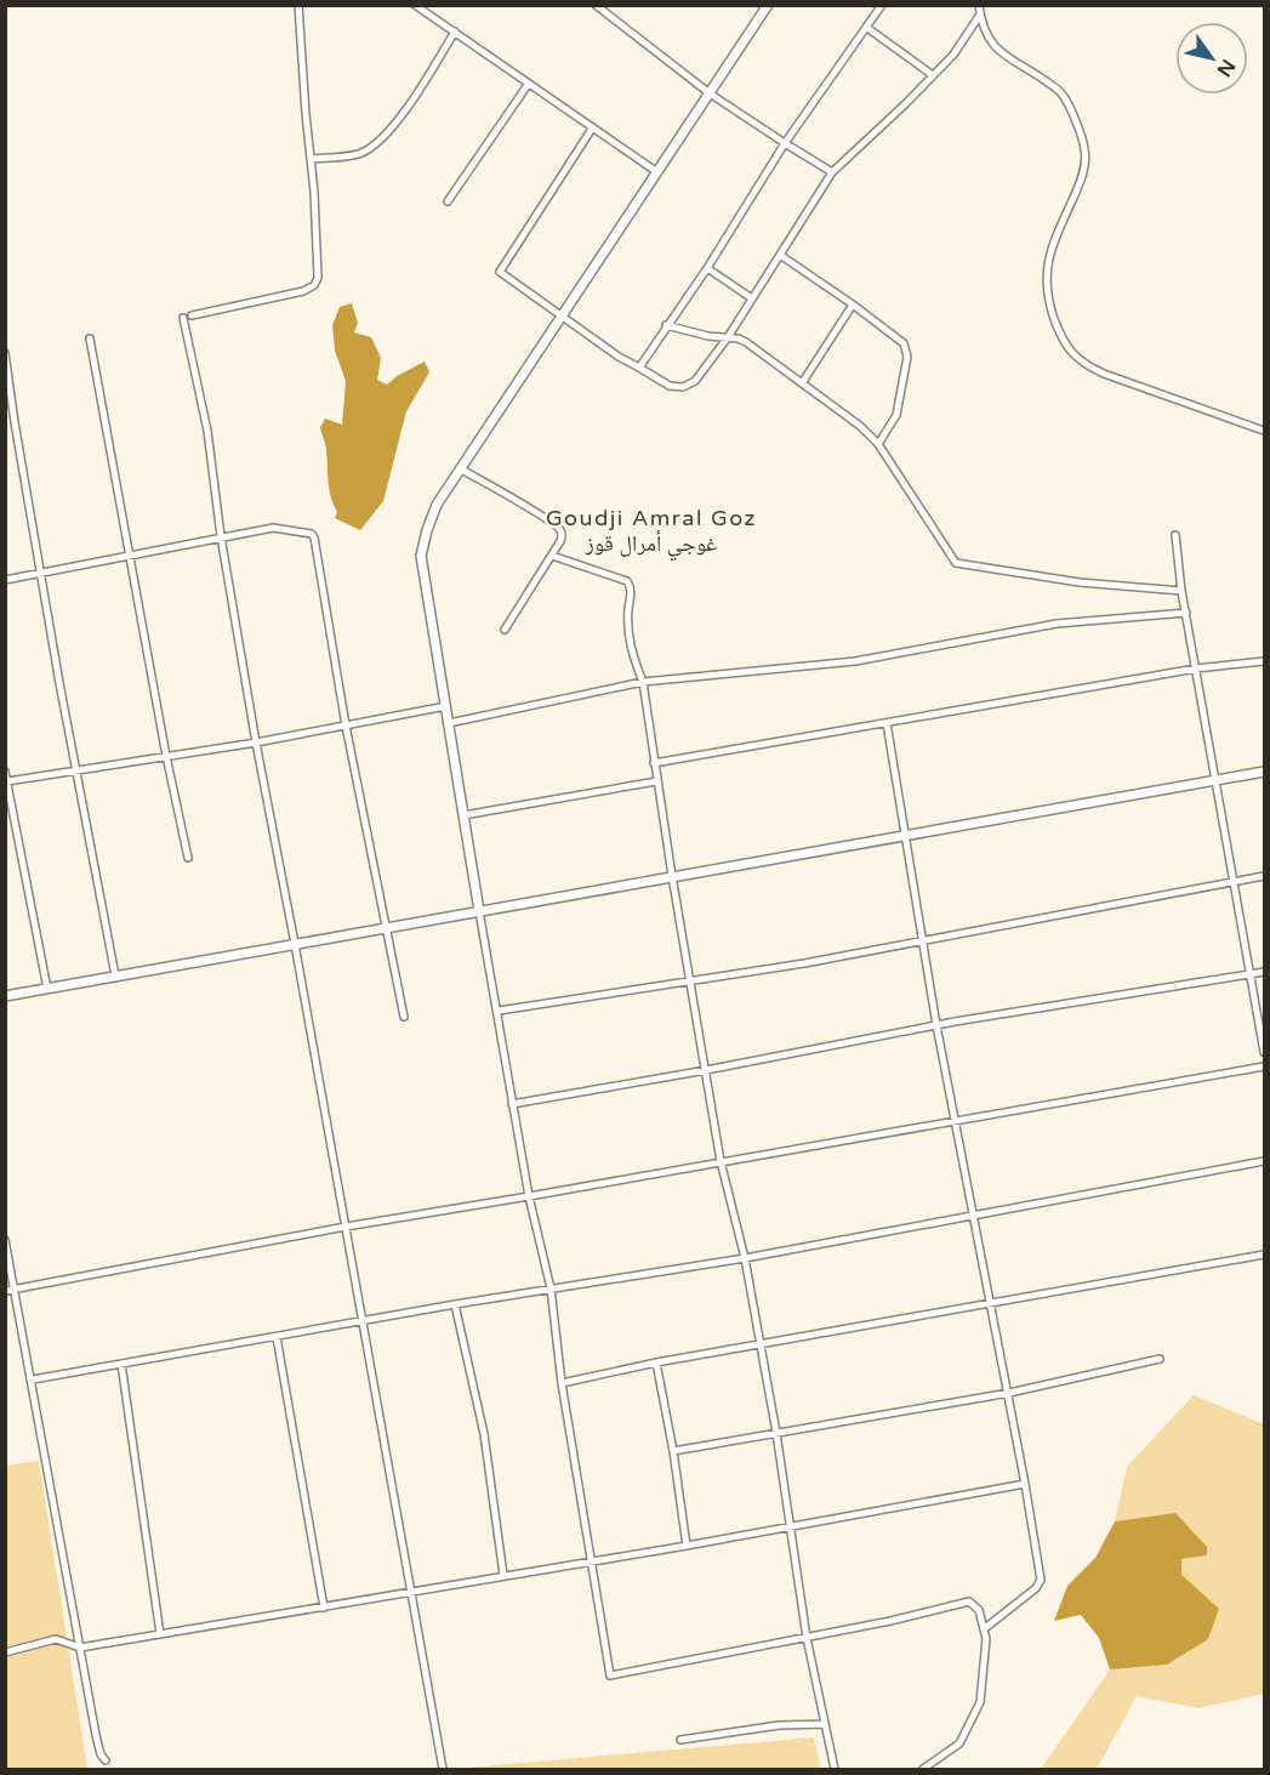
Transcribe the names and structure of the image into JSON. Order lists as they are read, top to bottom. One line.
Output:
{"districts":["Goudji Amral Goz غوجي أمرال قوز"],"north":"bottom right"}
